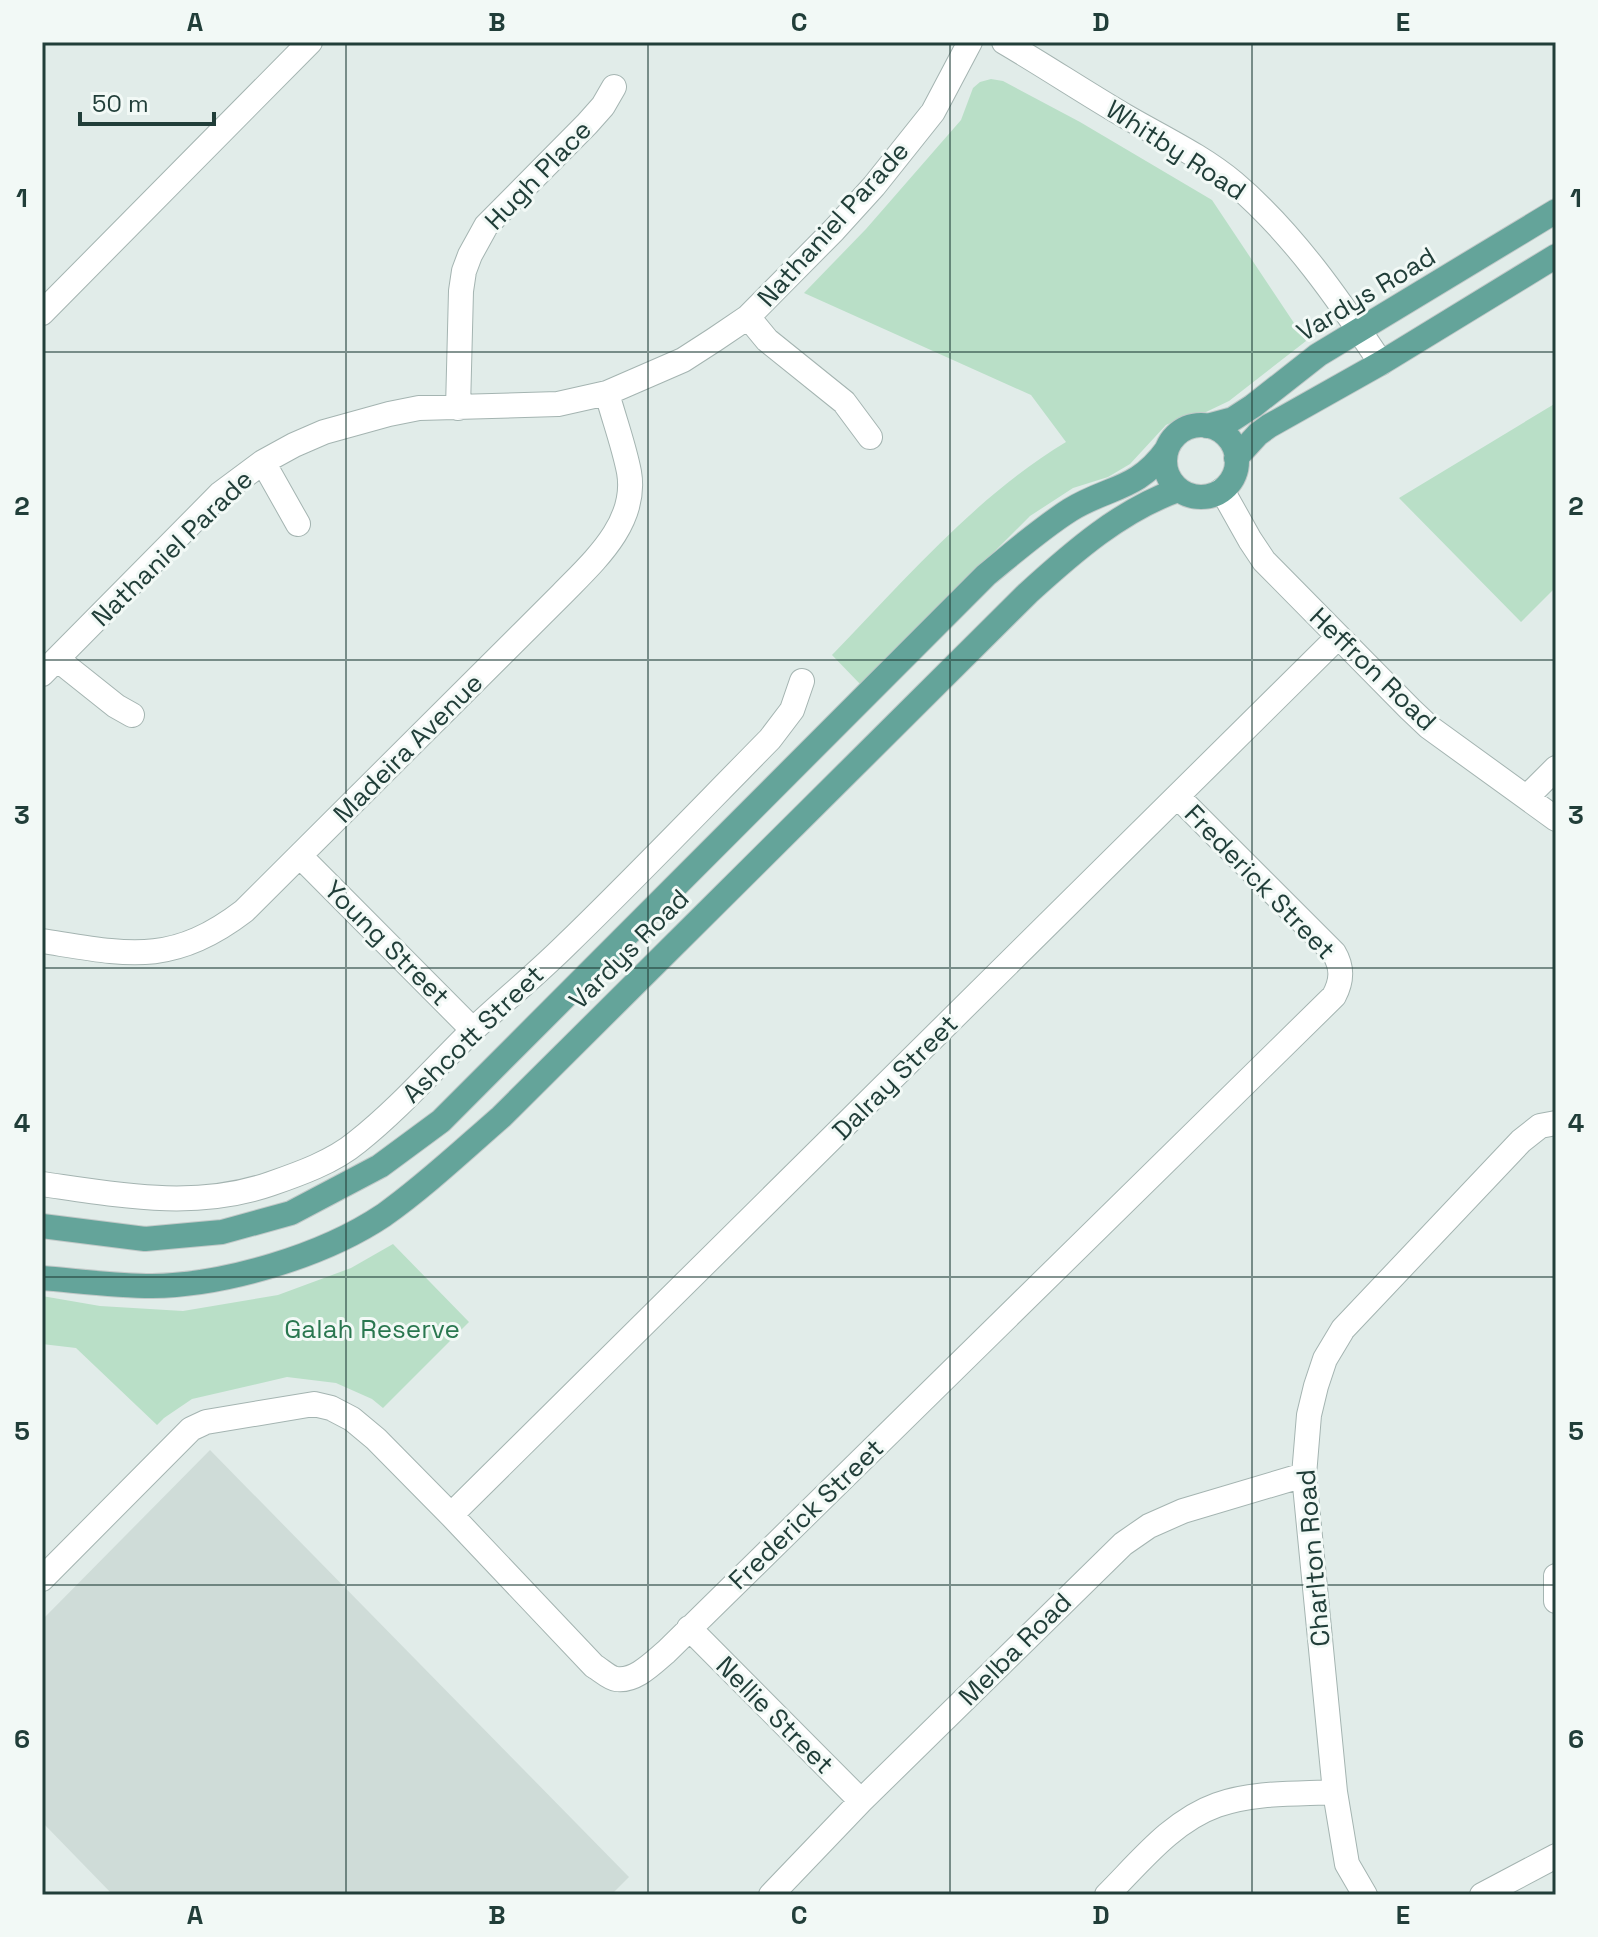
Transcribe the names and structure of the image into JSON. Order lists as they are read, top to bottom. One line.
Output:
{"streets":{"main road":["Vardys Road"],"street":["Whitby Road","Hugh Place","Nathaniel Parade","Heffron Road","Madeira Avenue","Frederick Street","Young Street","Ashcott Street","Dalray Street","Charlton Road","Melba Road","Nellie Street"]},"crossings":[["Whitby Road","Vardys Road"],["Hugh Place","Nathaniel Parade"],["Nathaniel Parade","Madeira Avenue"],["Vardys Road","Heffron Road"],["Heffron Road","Dalray Street"],["Madeira Avenue","Young Street"],["Frederick Street","Dalray Street"],["Frederick Street","Nellie Street"],["Young Street","Ashcott Street"],["Charlton Road","Melba Road"],["Melba Road","Nellie Street"]],"parks":["Galah Reserve"],"scale_bar":"50 m","grid":{"columns":["A","B","C","D","E"],"rows":["1","2","3","4","5","6"]}}
